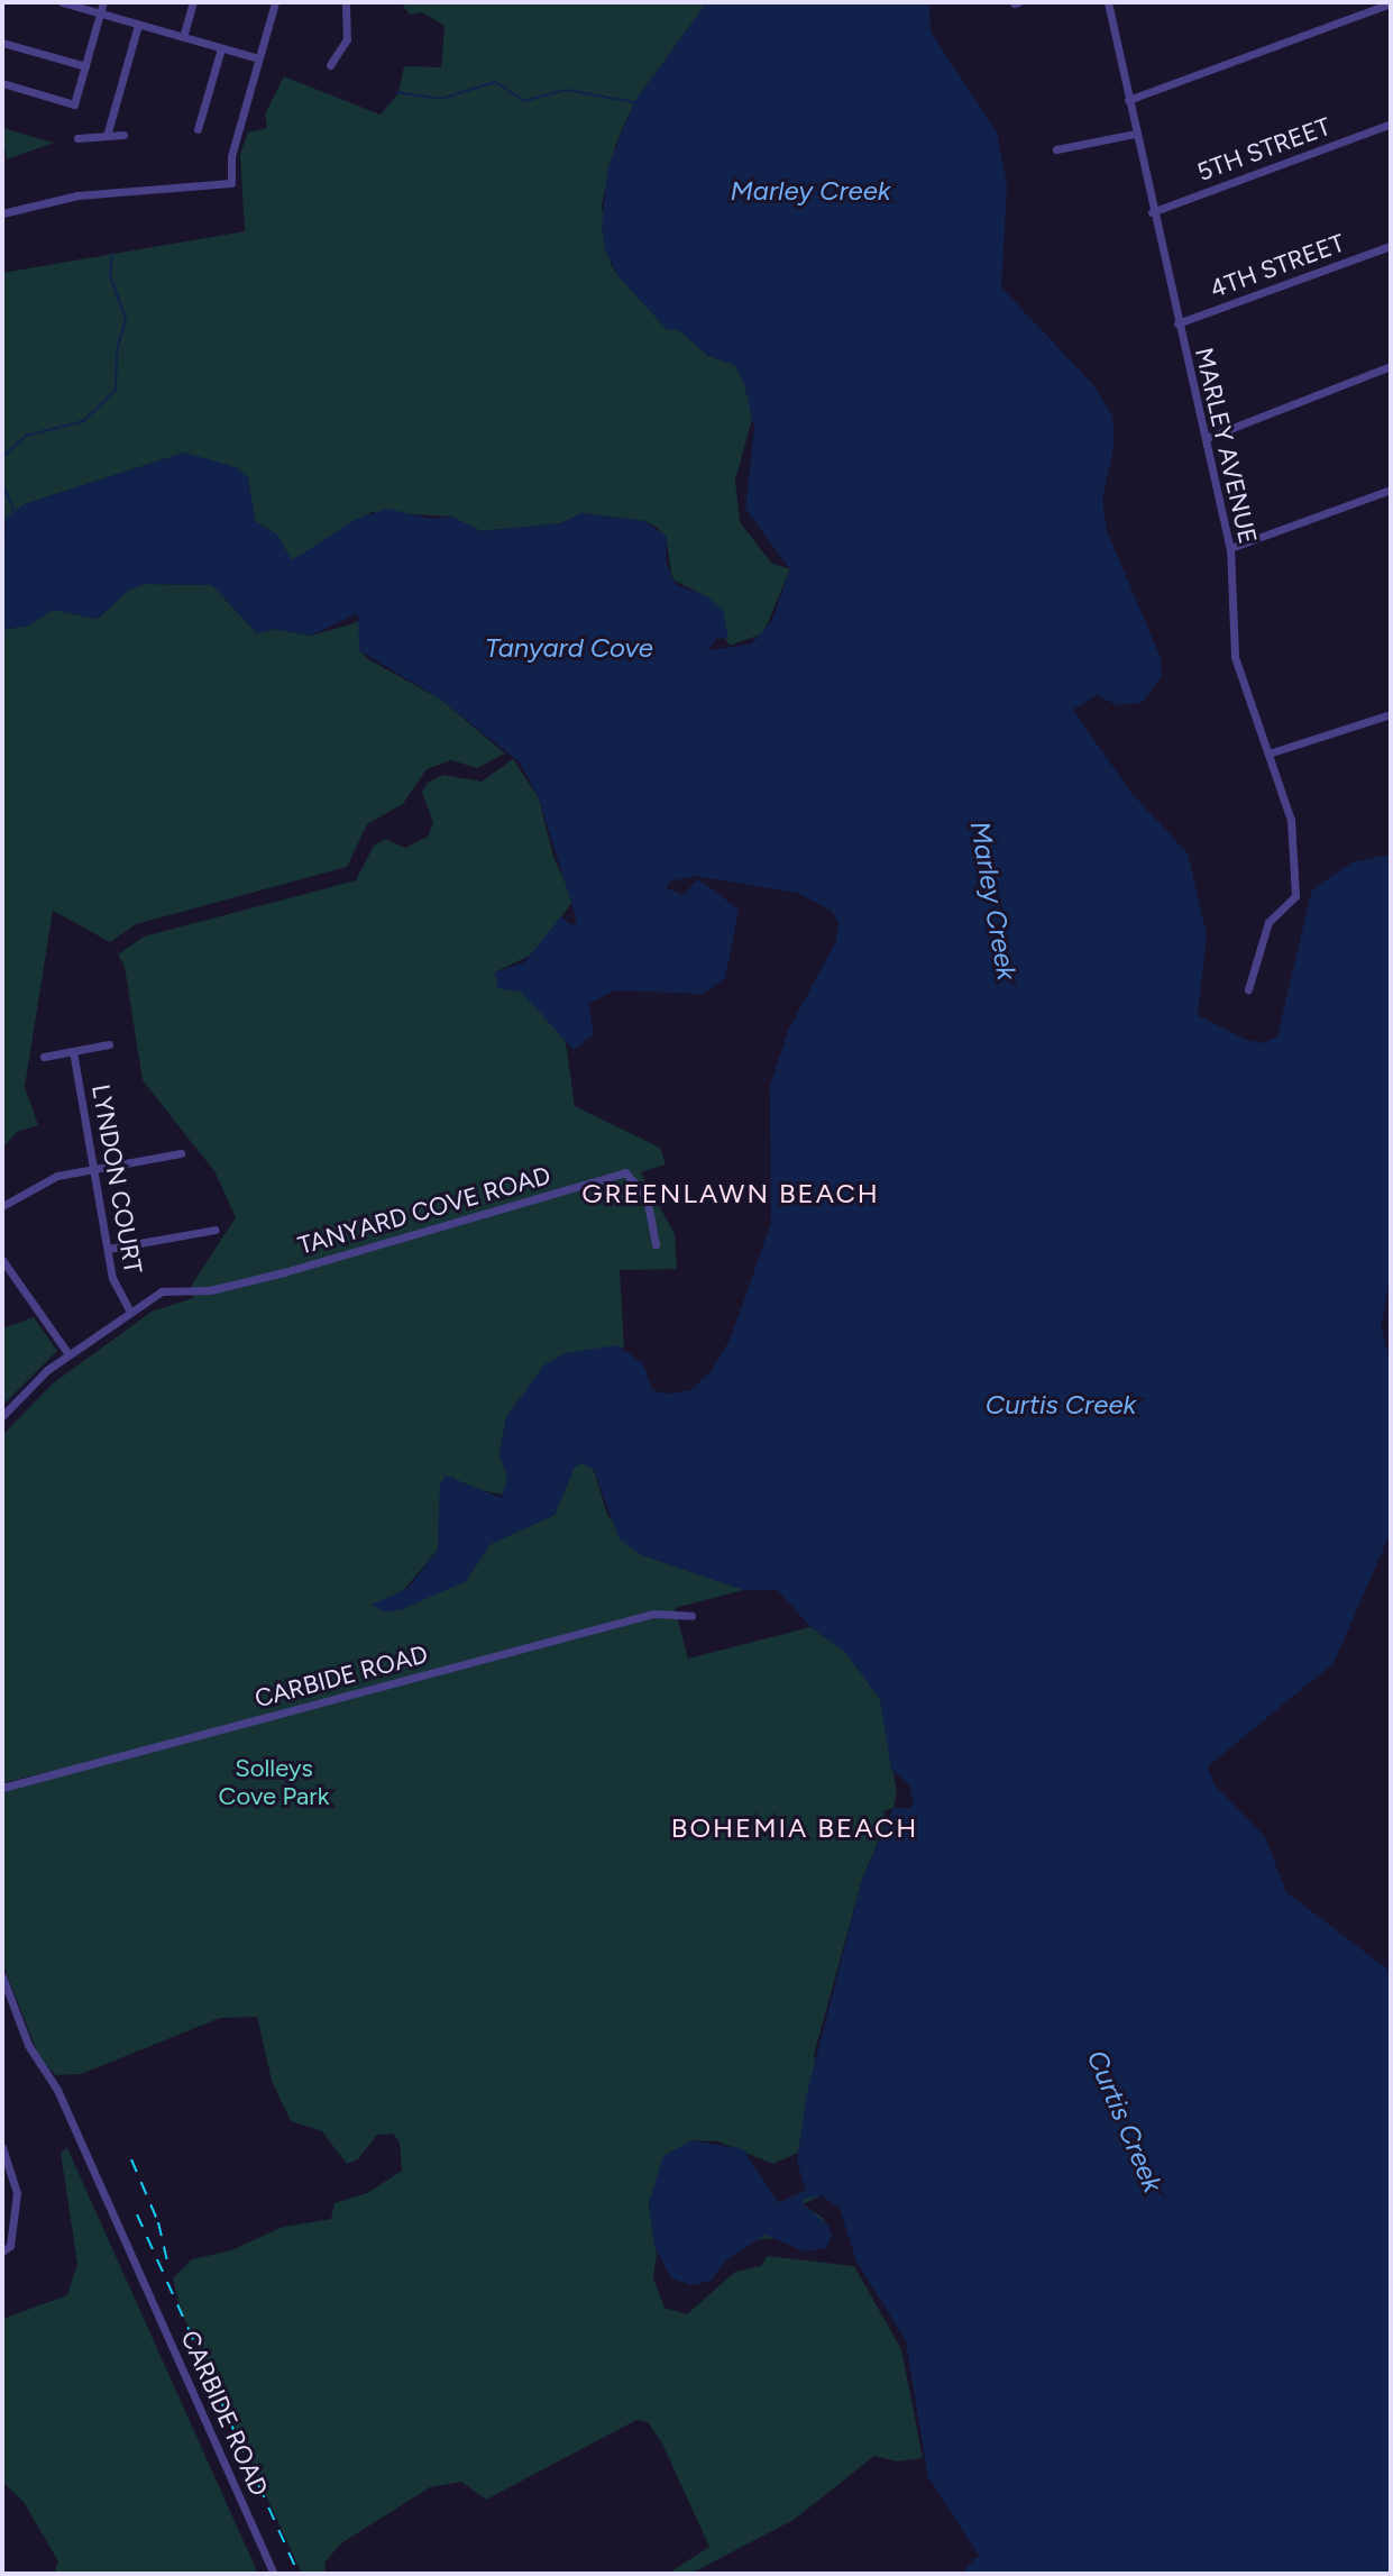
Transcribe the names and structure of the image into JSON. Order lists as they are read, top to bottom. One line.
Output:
{"streets":{"street":["5TH STREET","4TH STREET","MARLEY AVENUE","LYNDON COURT","TANYARD COVE ROAD","CARBIDE ROAD"]},"crossings":[["5TH STREET","MARLEY AVENUE"],["4TH STREET","MARLEY AVENUE"],["LYNDON COURT","TANYARD COVE ROAD"]],"districts":["GREENLAWN BEACH","BOHEMIA BEACH"],"water":["Marley Creek","Tanyard Cove","Curtis Creek"],"parks":["Solleys Cove Park"]}
